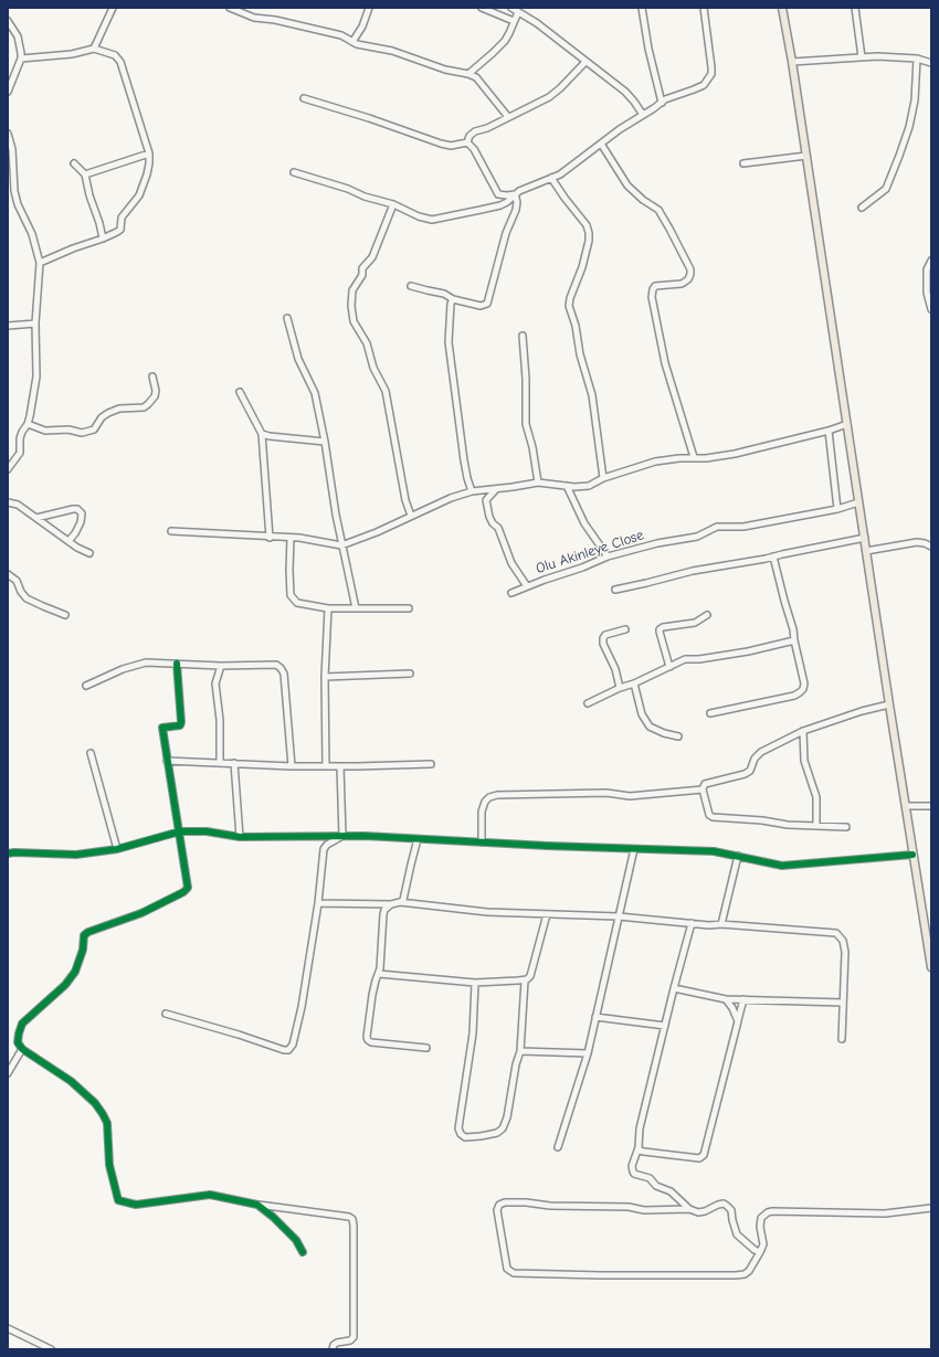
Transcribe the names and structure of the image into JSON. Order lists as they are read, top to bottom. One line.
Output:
{"streets":{"street":["Olu Akinleye Close"]}}
